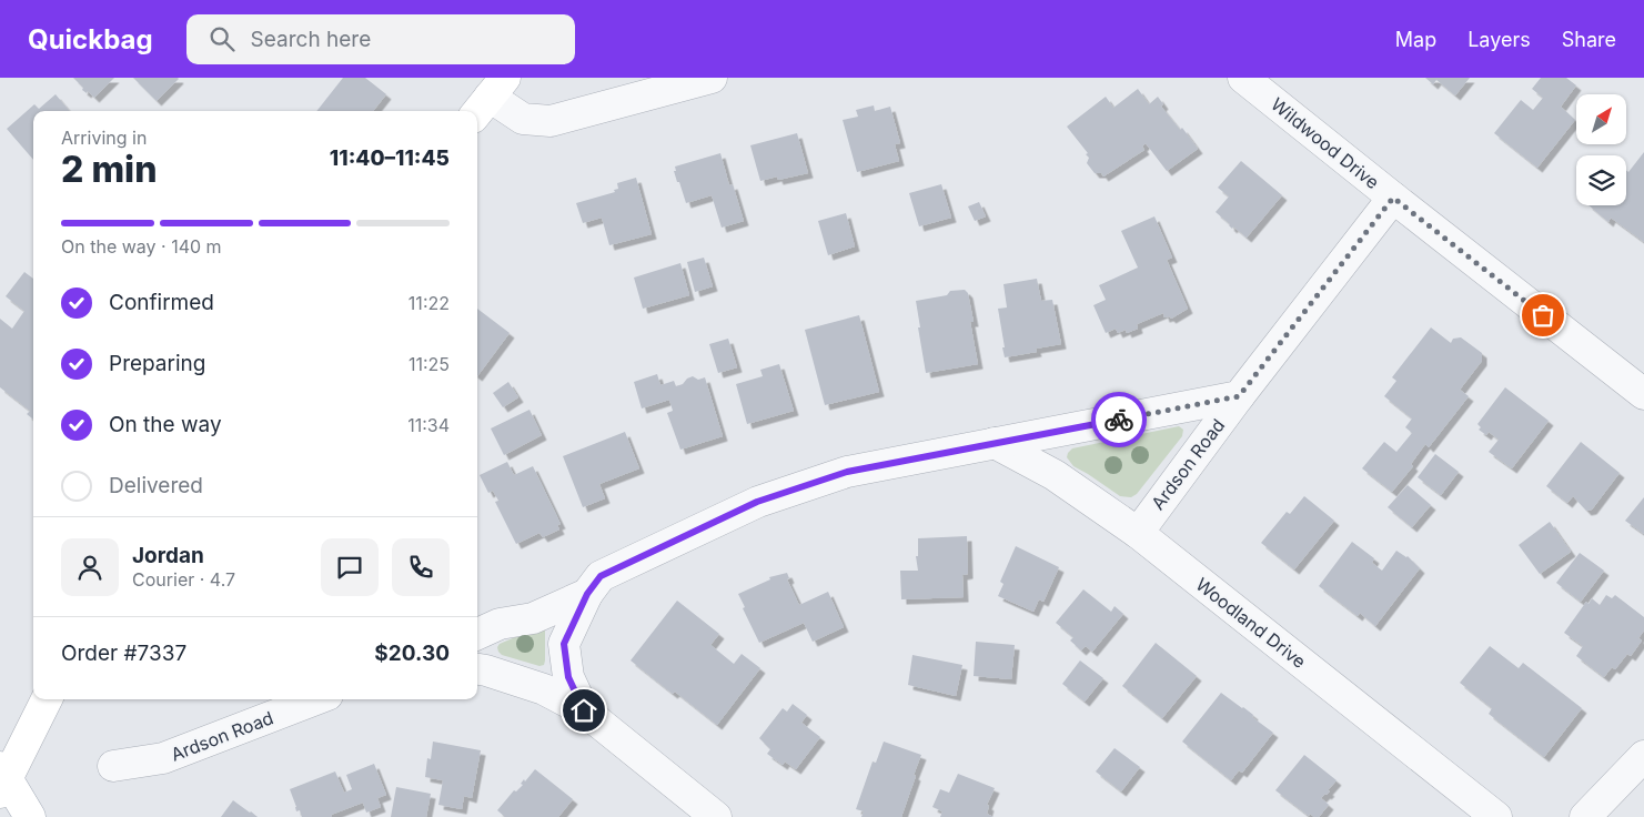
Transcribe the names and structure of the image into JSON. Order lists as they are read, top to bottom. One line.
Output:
{"streets":{"street":["Wildwood Drive","Ardson Road","Woodland Drive"]},"crossings":[["Wildwood Drive","Ardson Road"],["Ardson Road","Woodland Drive"]],"north":"top right","page":{"header":"Quickbag","search":"Search here","nav":["Map","Layers","Share"],"heading":["2 min","Arriving in","11:40–11:45"],"panel":["Jordan","Courier · 4.7","Order #7337","$20.30"],"bar":"On the way · 140 m","list":[["Confirmed","11:22"],["Preparing","11:25"],["On the way","11:34"],"Delivered"]}}
